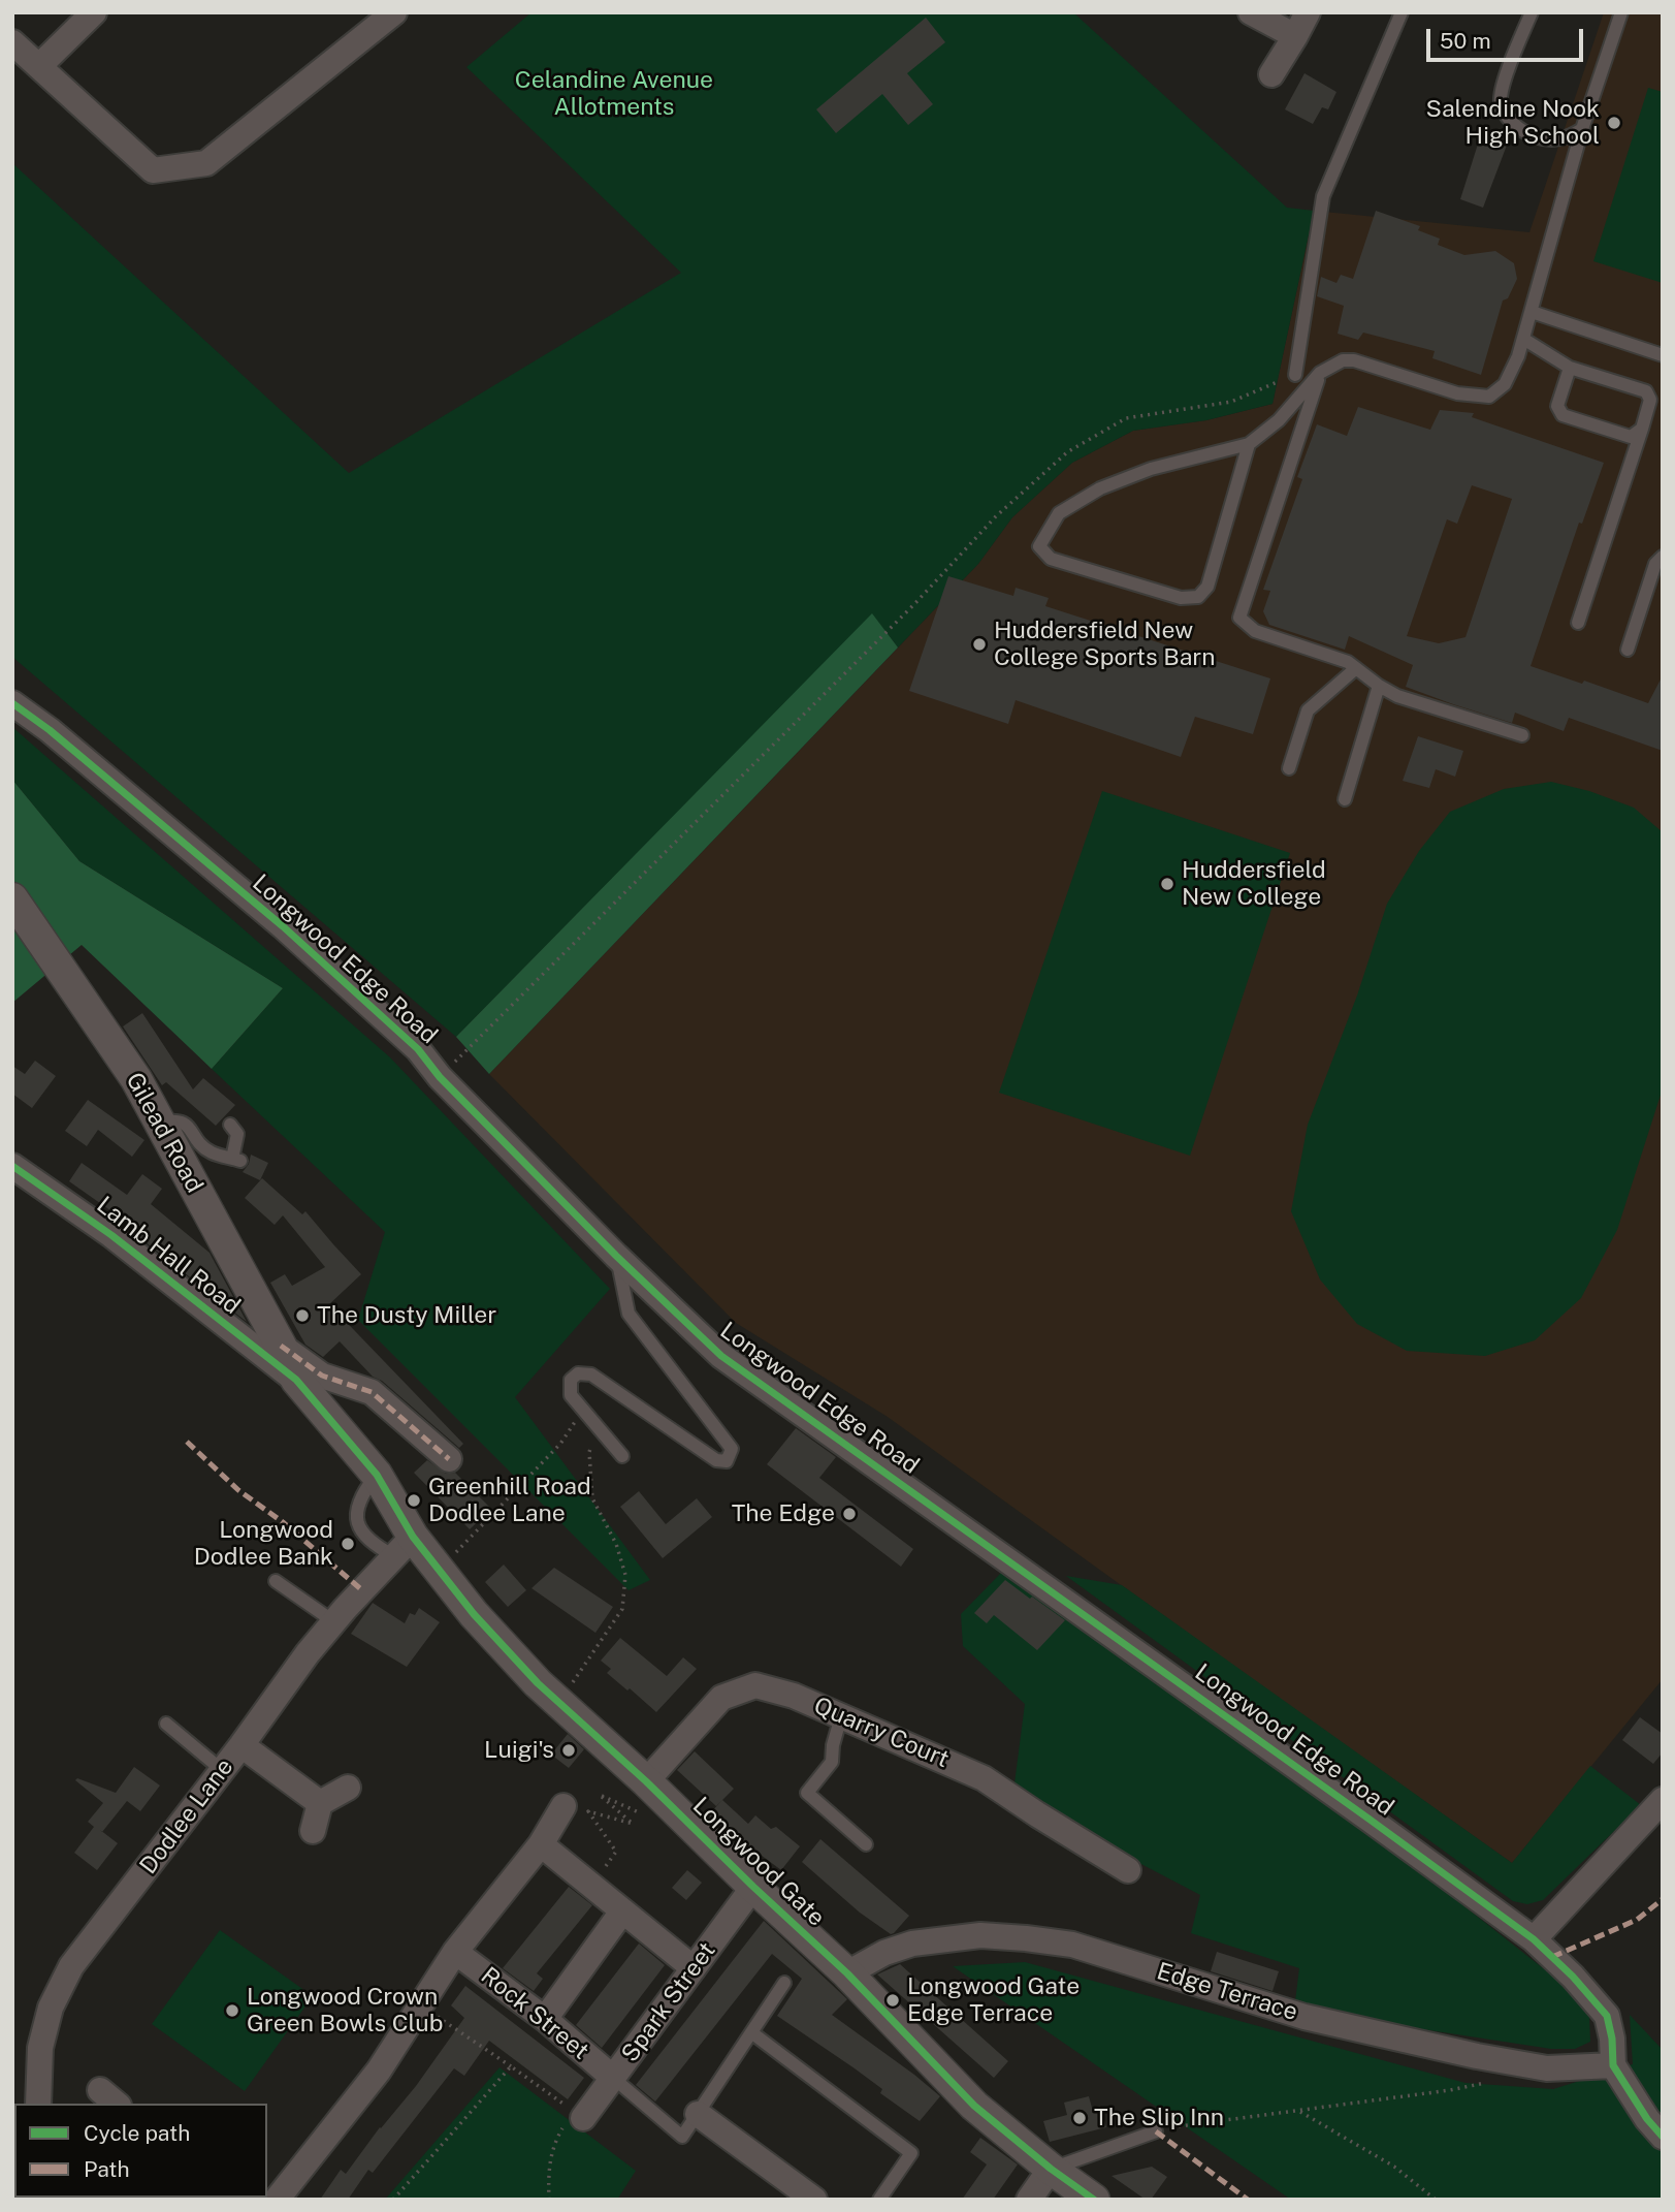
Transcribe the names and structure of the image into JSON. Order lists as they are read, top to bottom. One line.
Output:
{"streets":{"street":["Longwood Edge Road","Gilead Road","Lamb Hall Road","Quarry Court","Dodlee Lane","Longwood Gate","Edge Terrace","Spark Street","Rock Street"]},"crossings":[["Longwood Edge Road","Edge Terrace"],["Gilead Road","Lamb Hall Road"],["Gilead Road","Longwood Gate"],["Quarry Court","Longwood Gate"],["Dodlee Lane","Longwood Gate"],["Longwood Gate","Edge Terrace"],["Longwood Gate","Spark Street"],["Spark Street","Rock Street"]],"parks":["Celandine Avenue Allotments"],"places":["Salendine Nook High School","Huddersfield New College Sports Barn","Huddersfield New College","The Dusty Miller","Greenhill Road Dodlee Lane","The Edge","Longwood Dodlee Bank","Luigi's","Longwood Gate Edge Terrace","Longwood Crown Green Bowls Club","The Slip Inn"],"legend":["Cycle path","Path"],"scale_bar":"50 m"}
